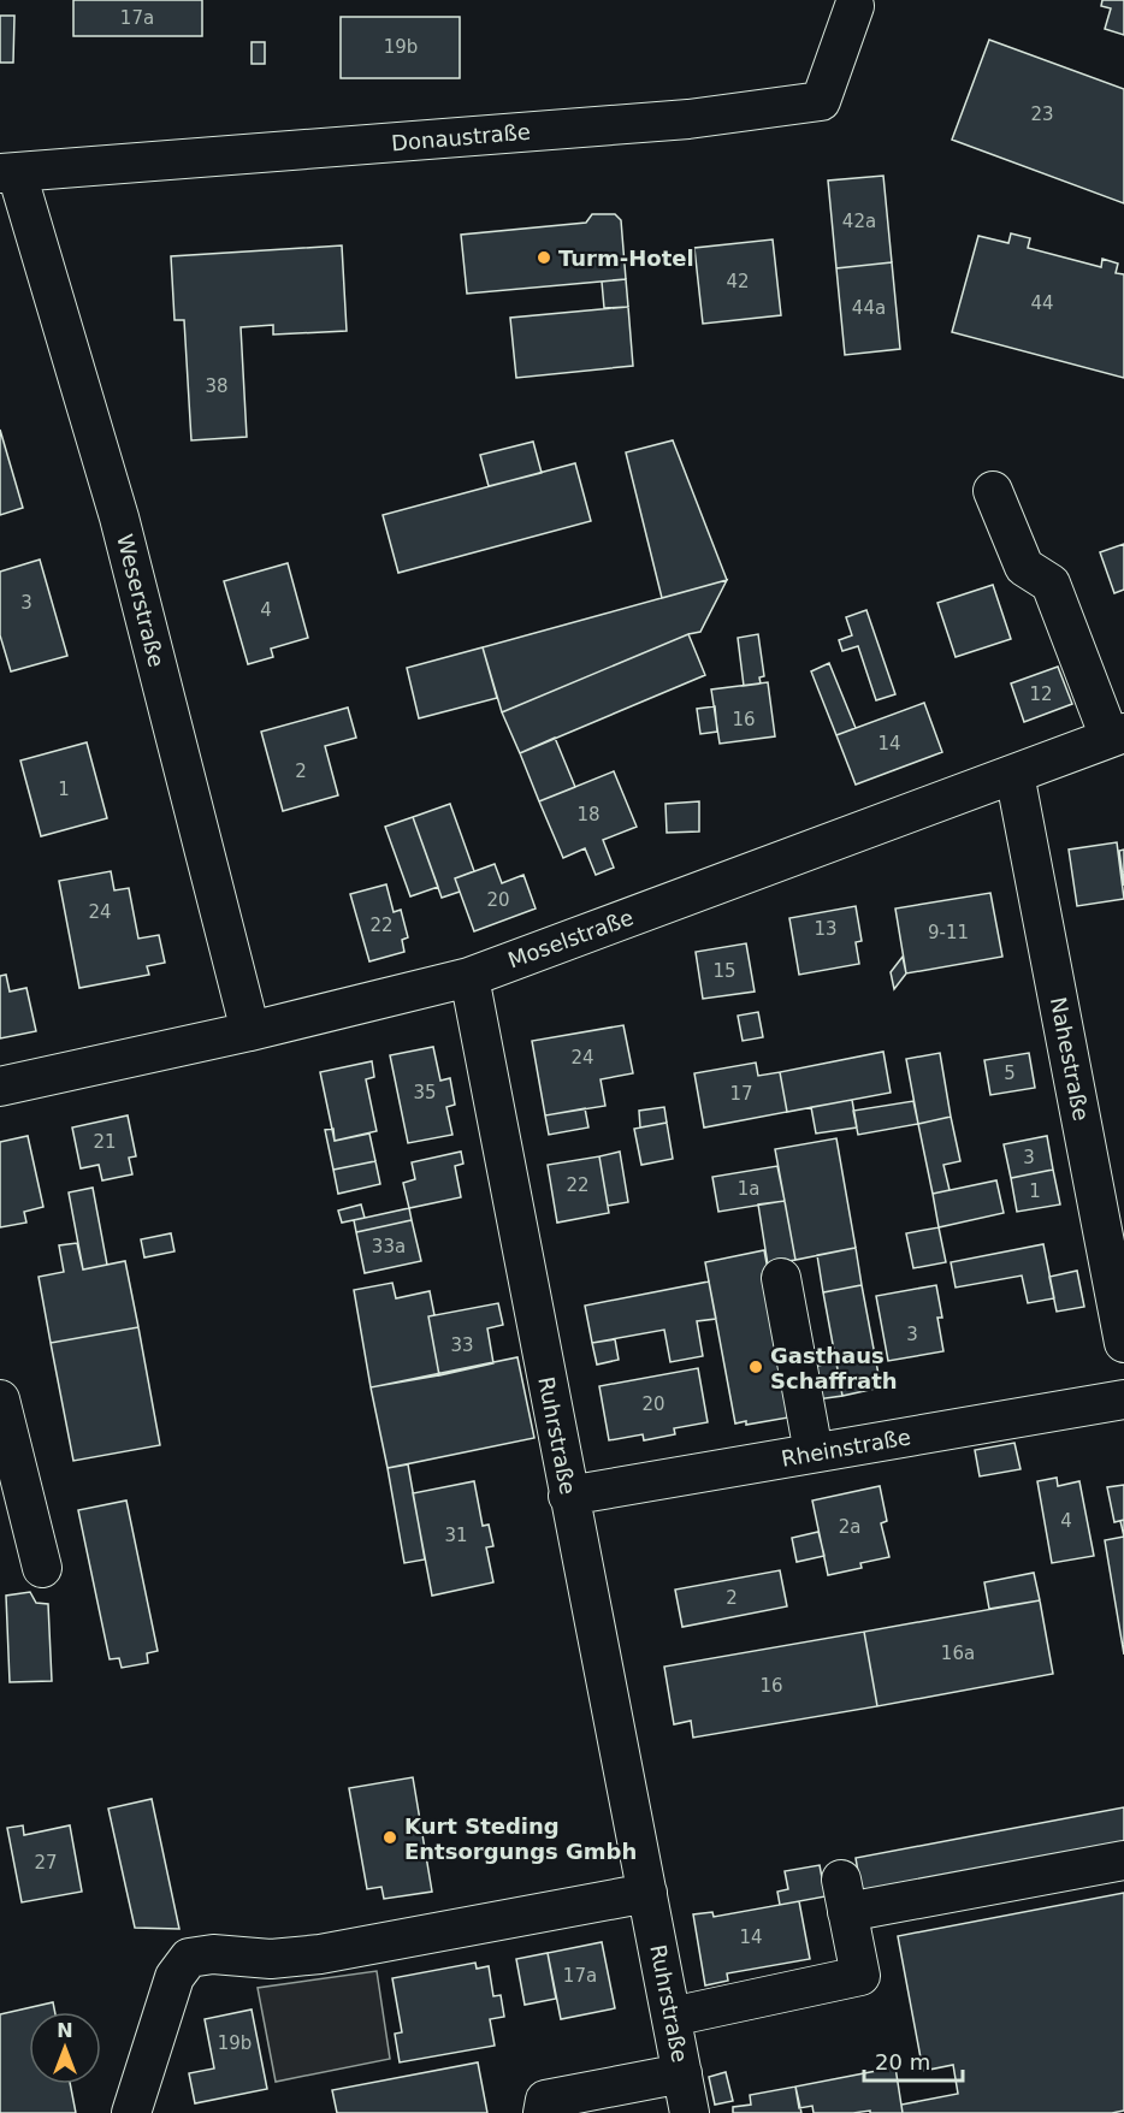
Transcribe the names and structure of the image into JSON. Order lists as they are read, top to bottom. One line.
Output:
{"streets":{"street":["Donaustraße","Weserstraße","Moselstraße","Nahestraße","Ruhrstraße","Rheinstraße"]},"crossings":[["Donaustraße","Weserstraße"],["Weserstraße","Moselstraße"],["Moselstraße","Nahestraße"],["Moselstraße","Ruhrstraße"],["Ruhrstraße","Rheinstraße"]],"places":["Turm-Hotel","Gasthaus Schaffrath","Kurt Steding Entsorgungs Gmbh"],"house_numbers":["17a","19b","23","42a","42","44","44a","38","3","4","12","16","14","2","1","18","20","24","22","13","9-11","15","24","5","35","17","21","3","22","1a","1","33a","3","33","20","4","2a","31","2","16a","16","27","14","17a","19b"],"scale_bar":"20 m","north":"top"}
